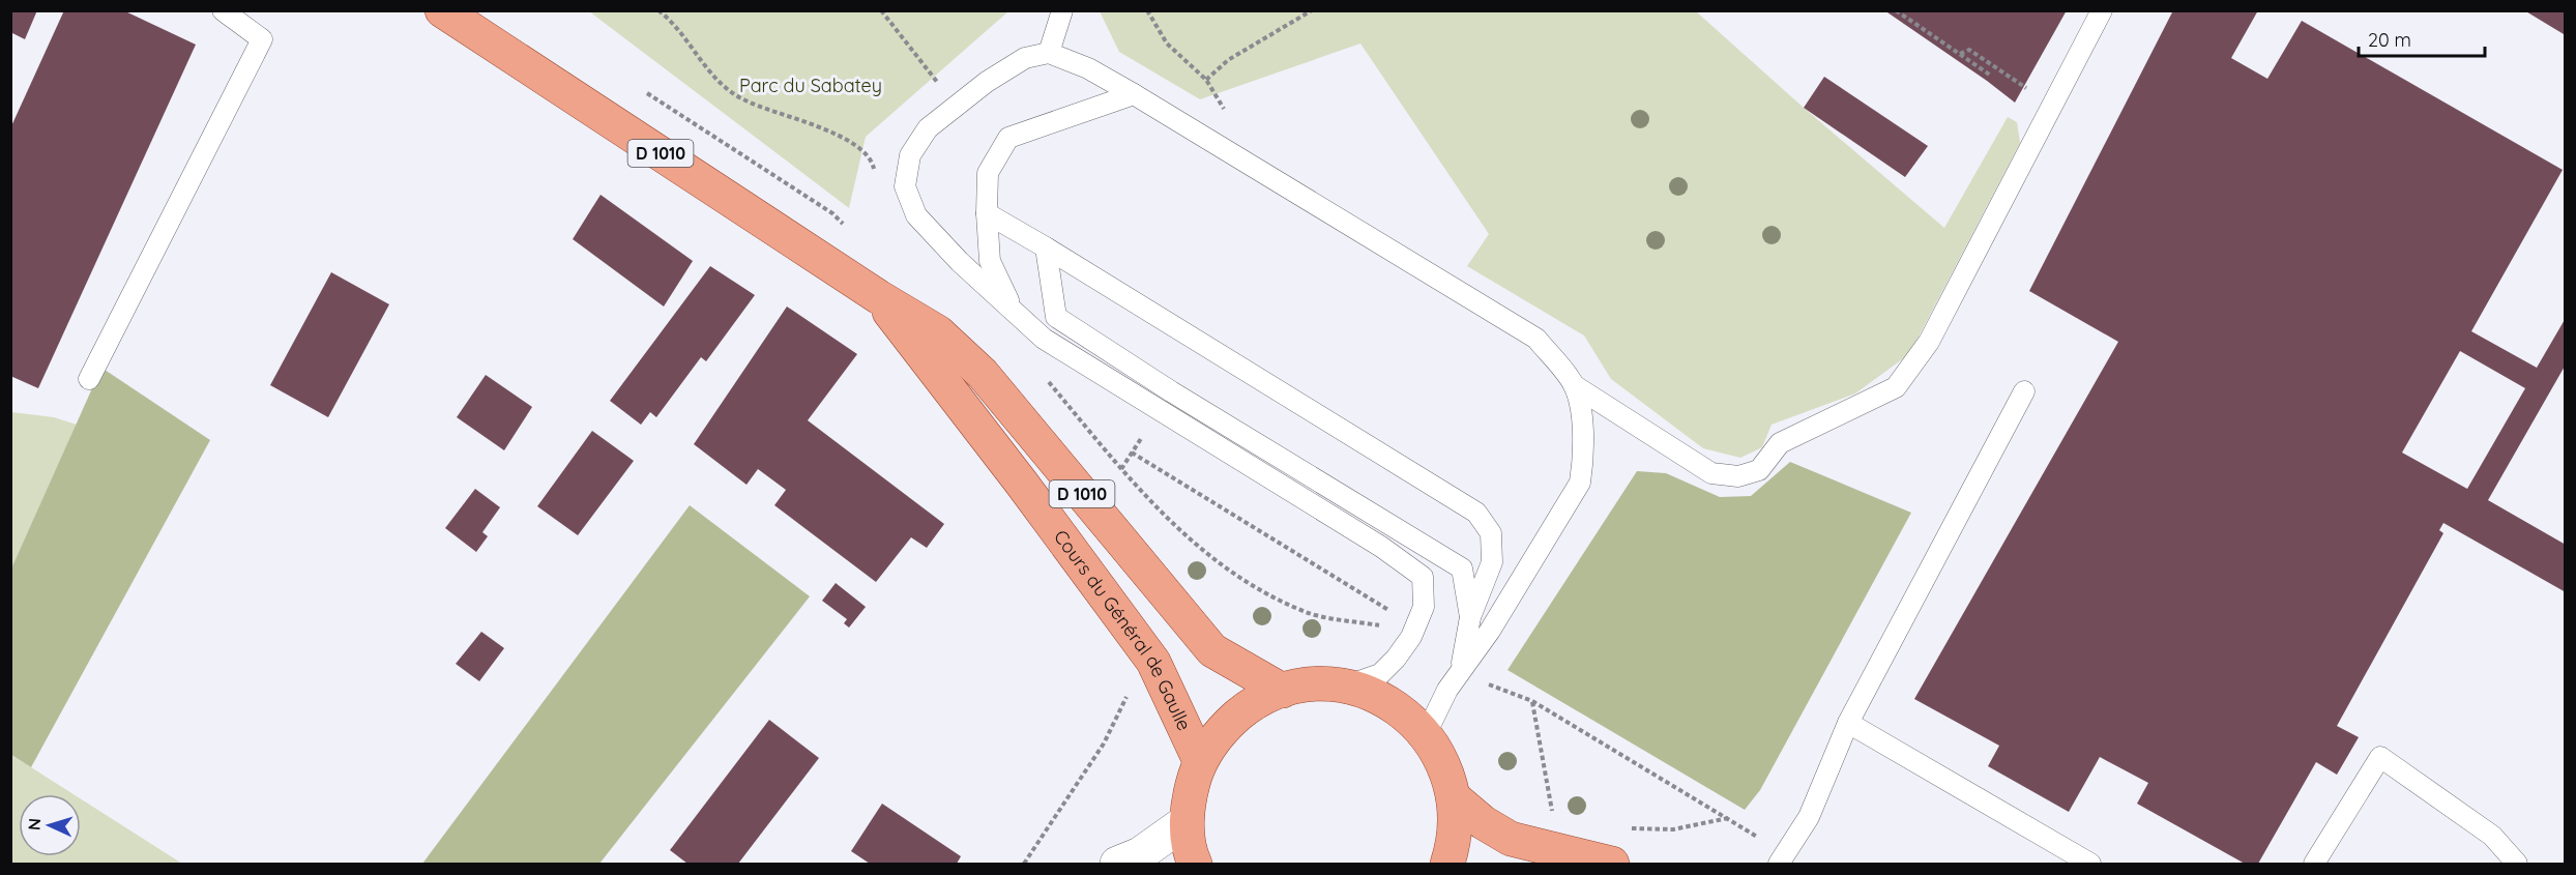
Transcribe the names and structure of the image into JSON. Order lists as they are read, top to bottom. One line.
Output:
{"streets":{"main road":["D 1010","Cours du Général de Gaulle"]},"parks":["Parc du Sabatey"],"scale_bar":"20 m","north":"left"}
